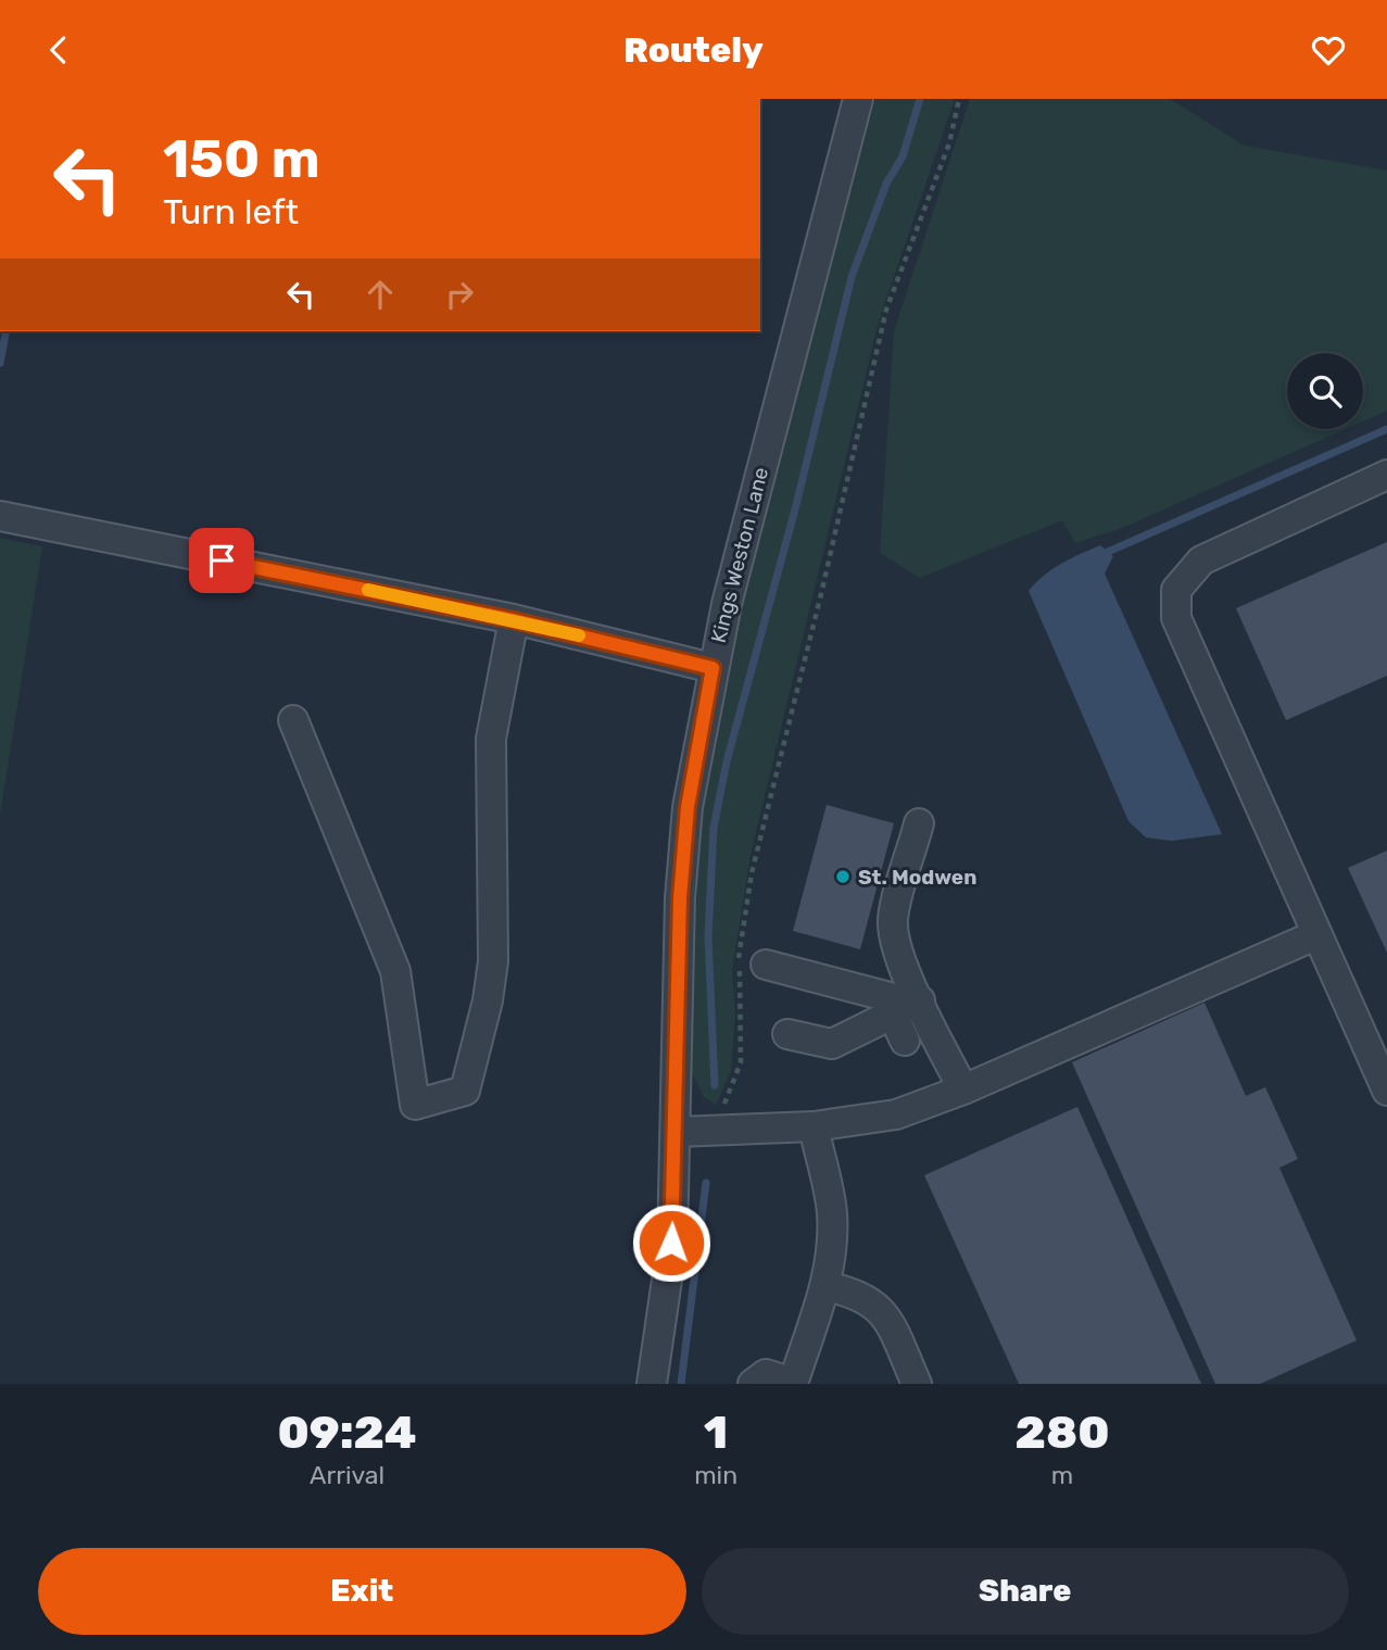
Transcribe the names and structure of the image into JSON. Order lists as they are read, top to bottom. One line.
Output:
{"streets":{"street":["Kings Weston Lane"]},"places":["St. Modwen"],"page":{"header":"Routely","turn":["150 m","Turn left"],"eta":["09:24","Arrival","1","min","280","m"],"buttons":["Exit","Share"]}}
